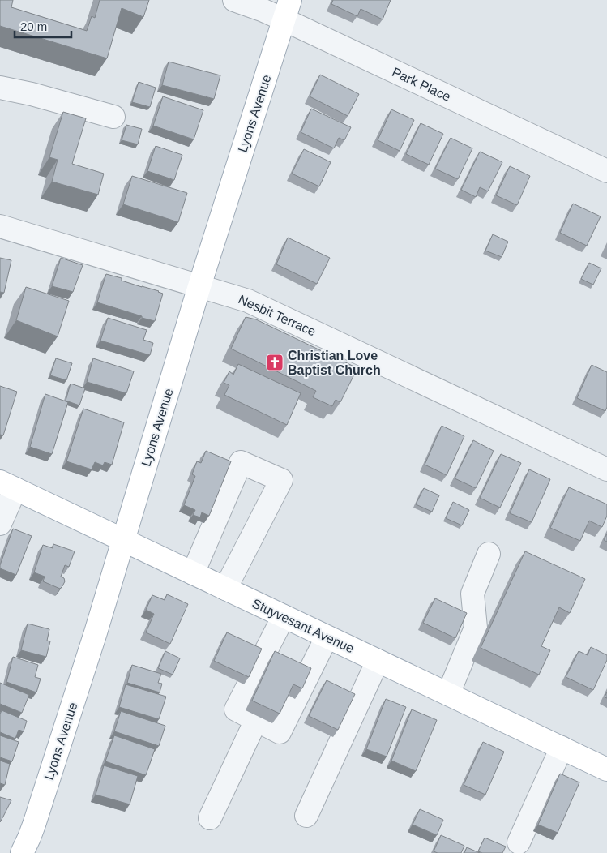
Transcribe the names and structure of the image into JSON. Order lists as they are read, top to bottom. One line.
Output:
{"streets":{"main road":["Lyons Avenue","Stuyvesant Avenue"],"street":["Park Place","Nesbit Terrace"]},"crossings":[["Park Place","Lyons Avenue"],["Lyons Avenue","Nesbit Terrace"],["Lyons Avenue","Stuyvesant Avenue"]],"places":{"church":["Christian Love Baptist Church"]},"scale_bar":"20 m"}
